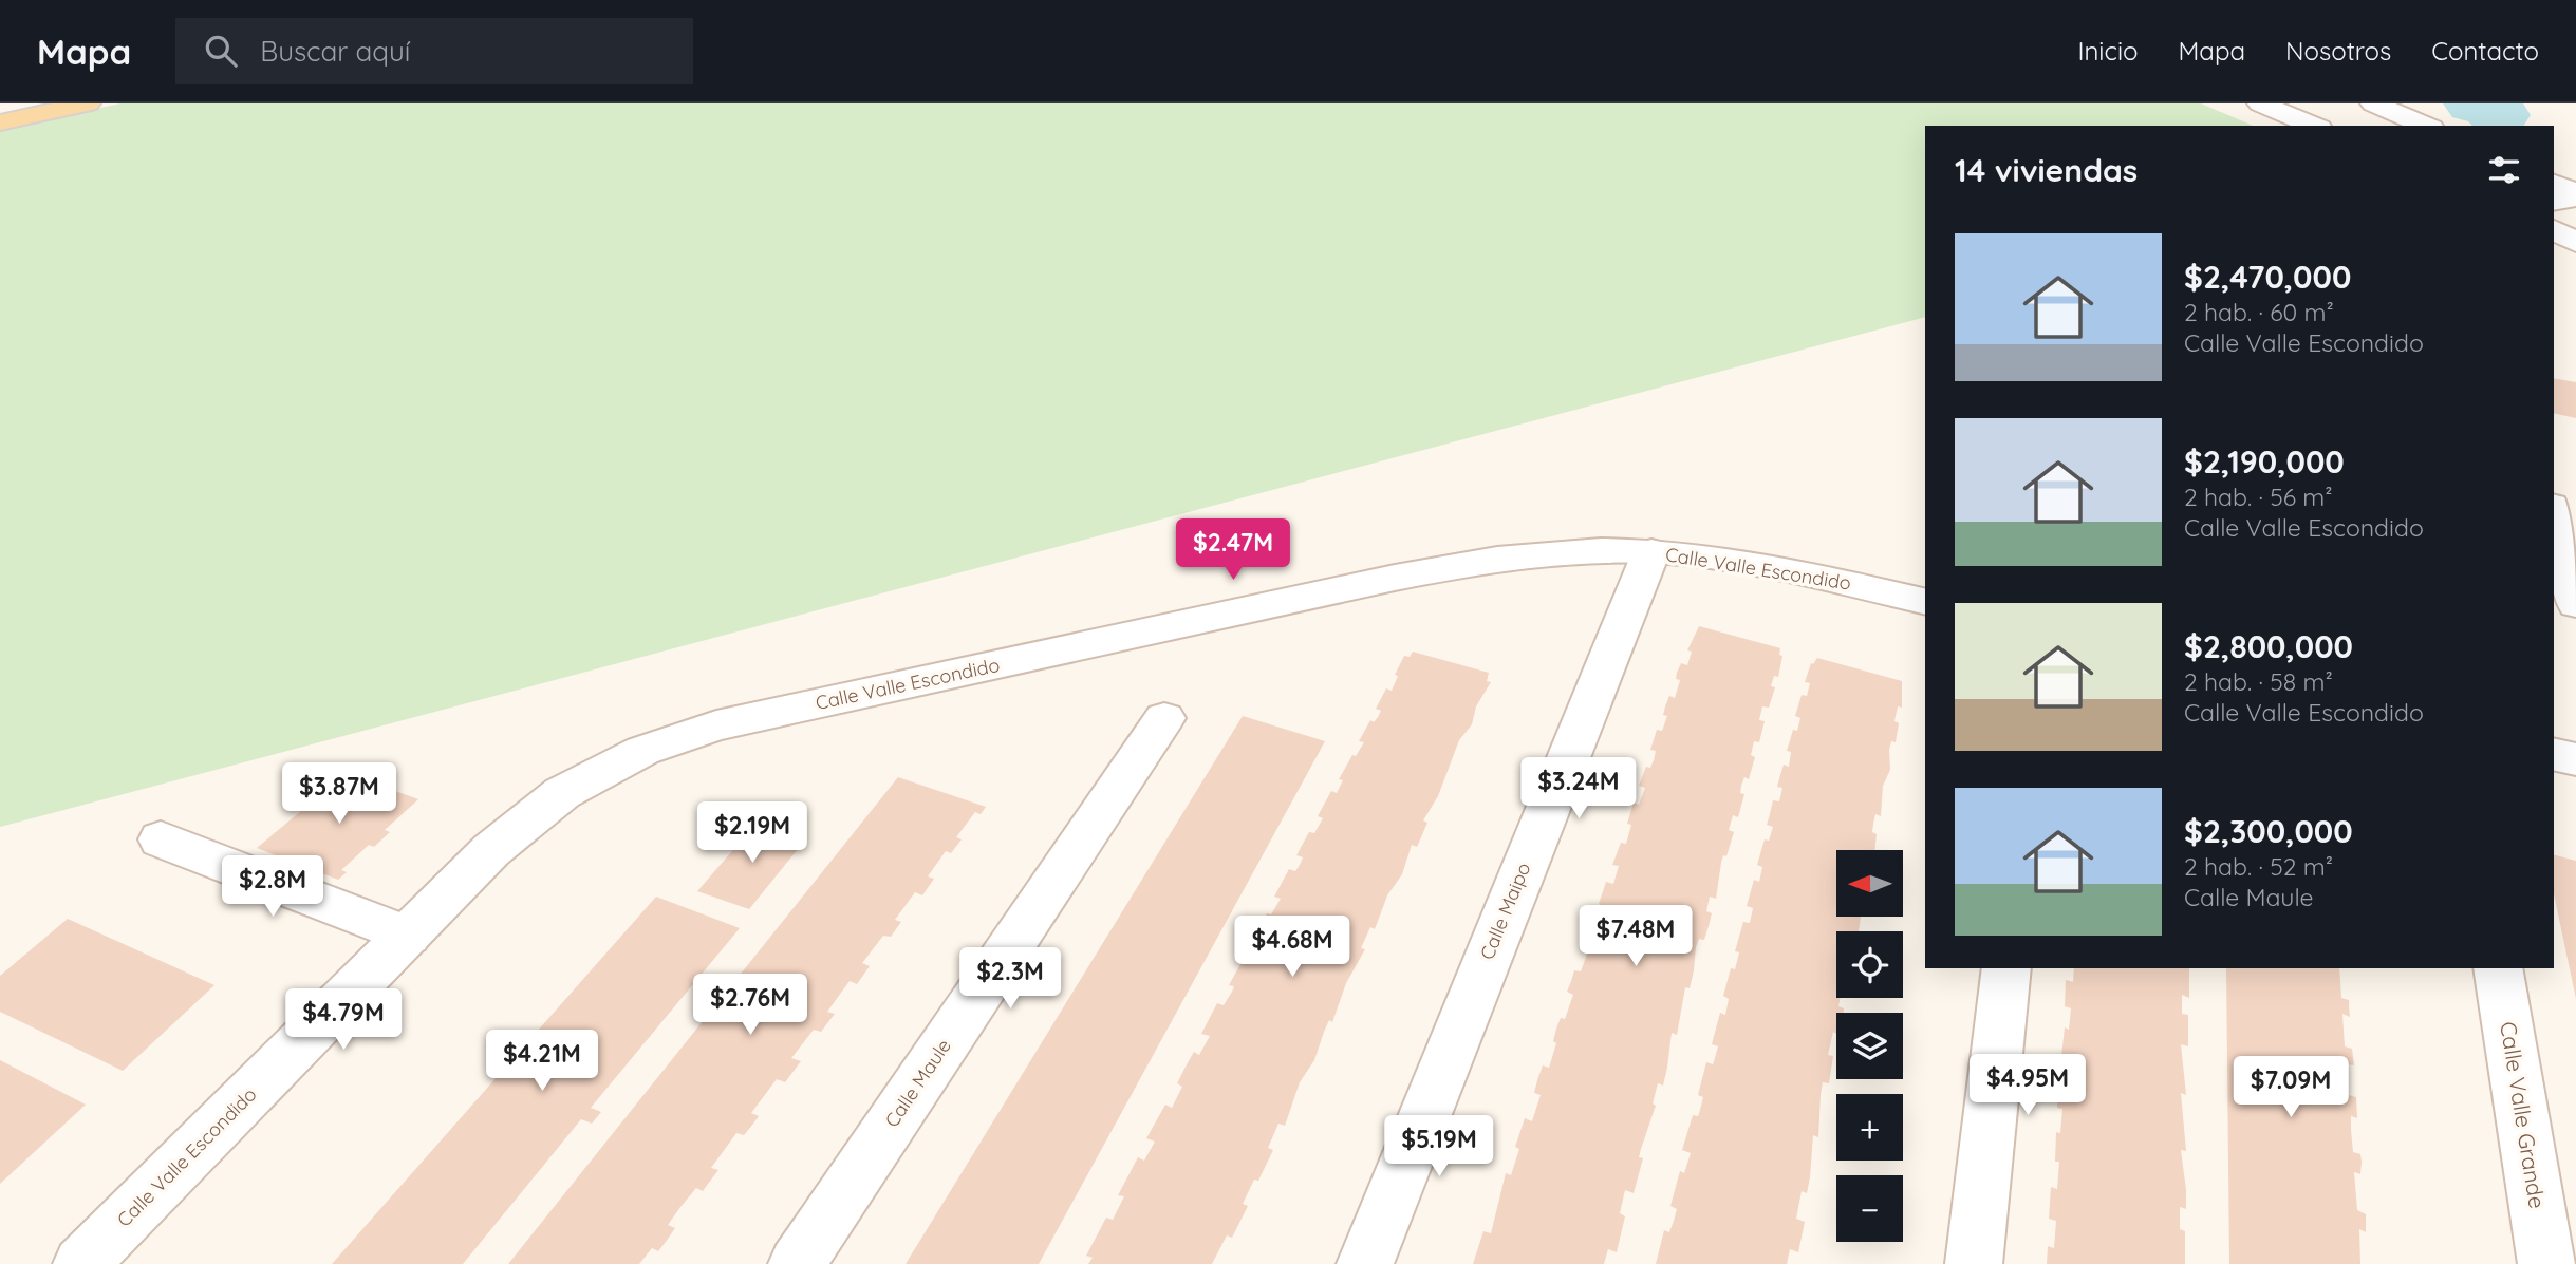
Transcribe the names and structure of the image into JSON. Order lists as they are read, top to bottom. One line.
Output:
{"streets":{"street":["Calle Valle Escondido","Calle Maipo","Calle Maule","Calle Valle Grande"]},"crossings":[["Calle Valle Escondido","Calle Maipo"]],"north":"left","page":{"header":"Mapa","search":"Buscar aquí","nav":["Inicio","Mapa","Nosotros","Contacto"],"heading":"14 viviendas","list":[{"name":"$2,470,000","note":"2 hab. · 60 m² · Calle Valle Escondido"},{"name":"$2,190,000","note":"2 hab. · 56 m² · Calle Valle Escondido"},{"name":"$2,800,000","note":"2 hab. · 58 m² · Calle Valle Escondido"},{"name":"$2,300,000","note":"2 hab. · 52 m² · Calle Maule"}],"price":["$2.47M","$3.24M","$3.87M","$2.19M","$2.8M","$7.48M","$4.68M","$2.3M","$2.76M","$4.79M","$4.21M","$4.95M","$7.09M","$5.19M"],"map_buttons":["+","−"]}}
